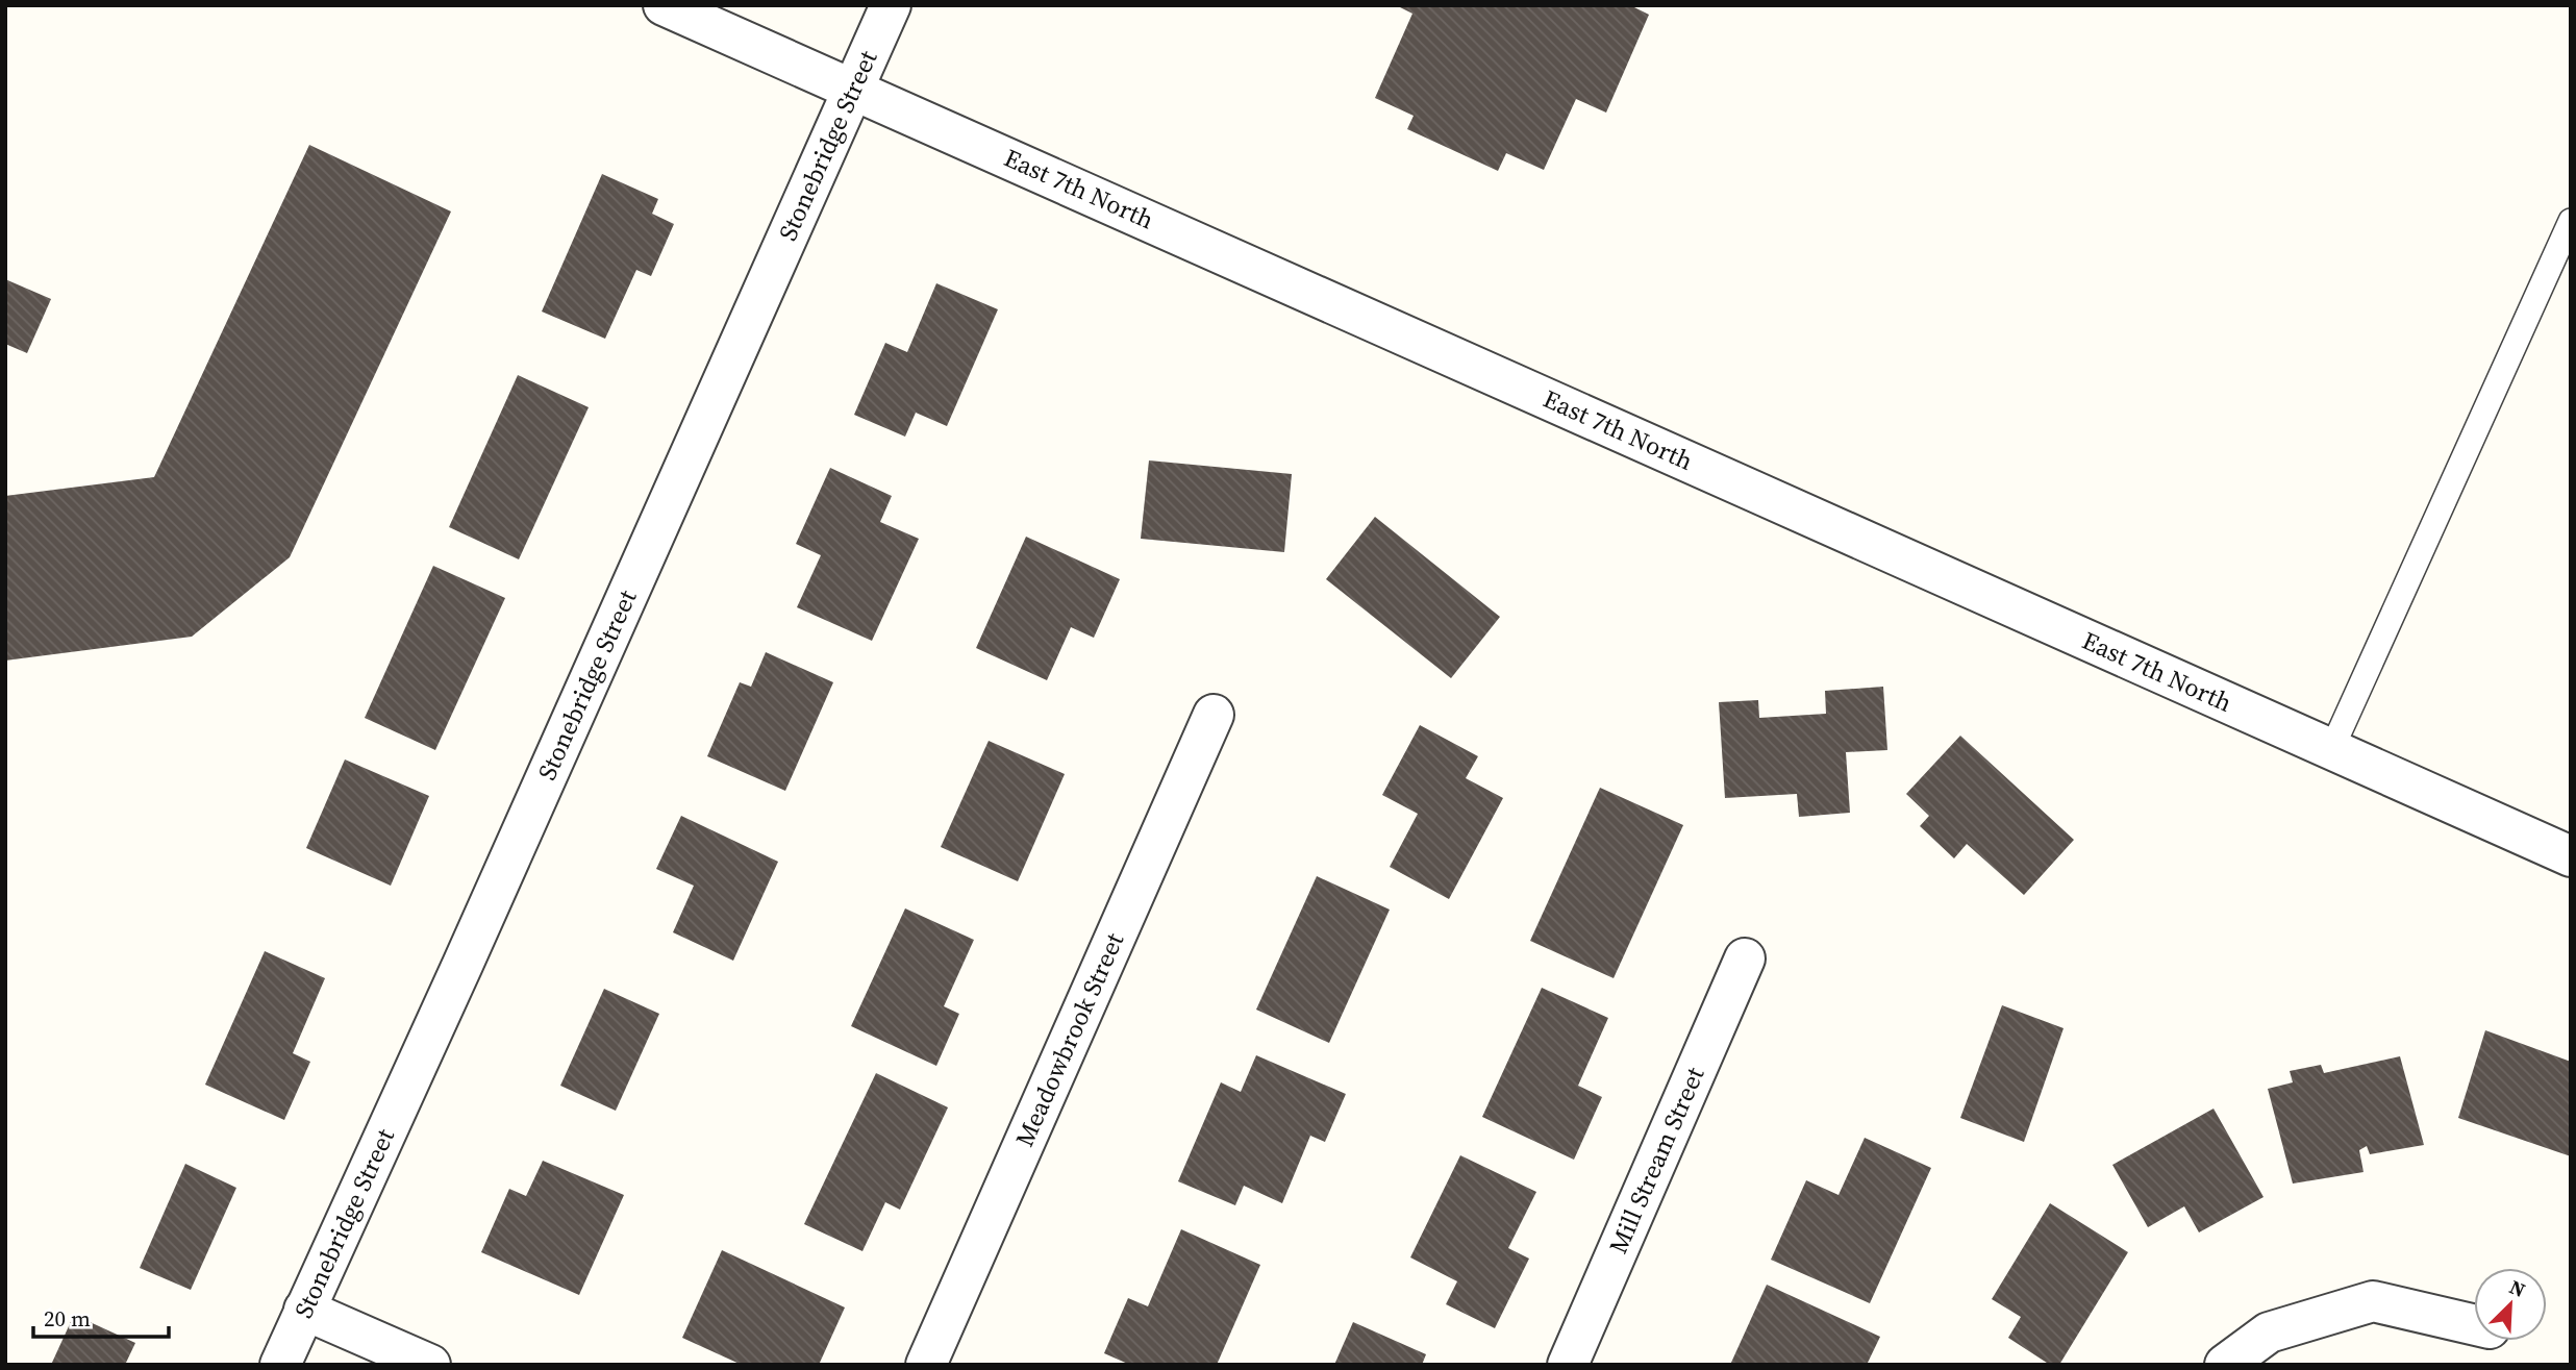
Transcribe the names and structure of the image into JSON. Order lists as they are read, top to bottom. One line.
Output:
{"streets":{"street":["Stonebridge Street","East 7th North","Meadowbrook Street","Mill Stream Street"]},"crossings":[["Stonebridge Street","East 7th North"]],"scale_bar":"20 m","north":"top right"}
